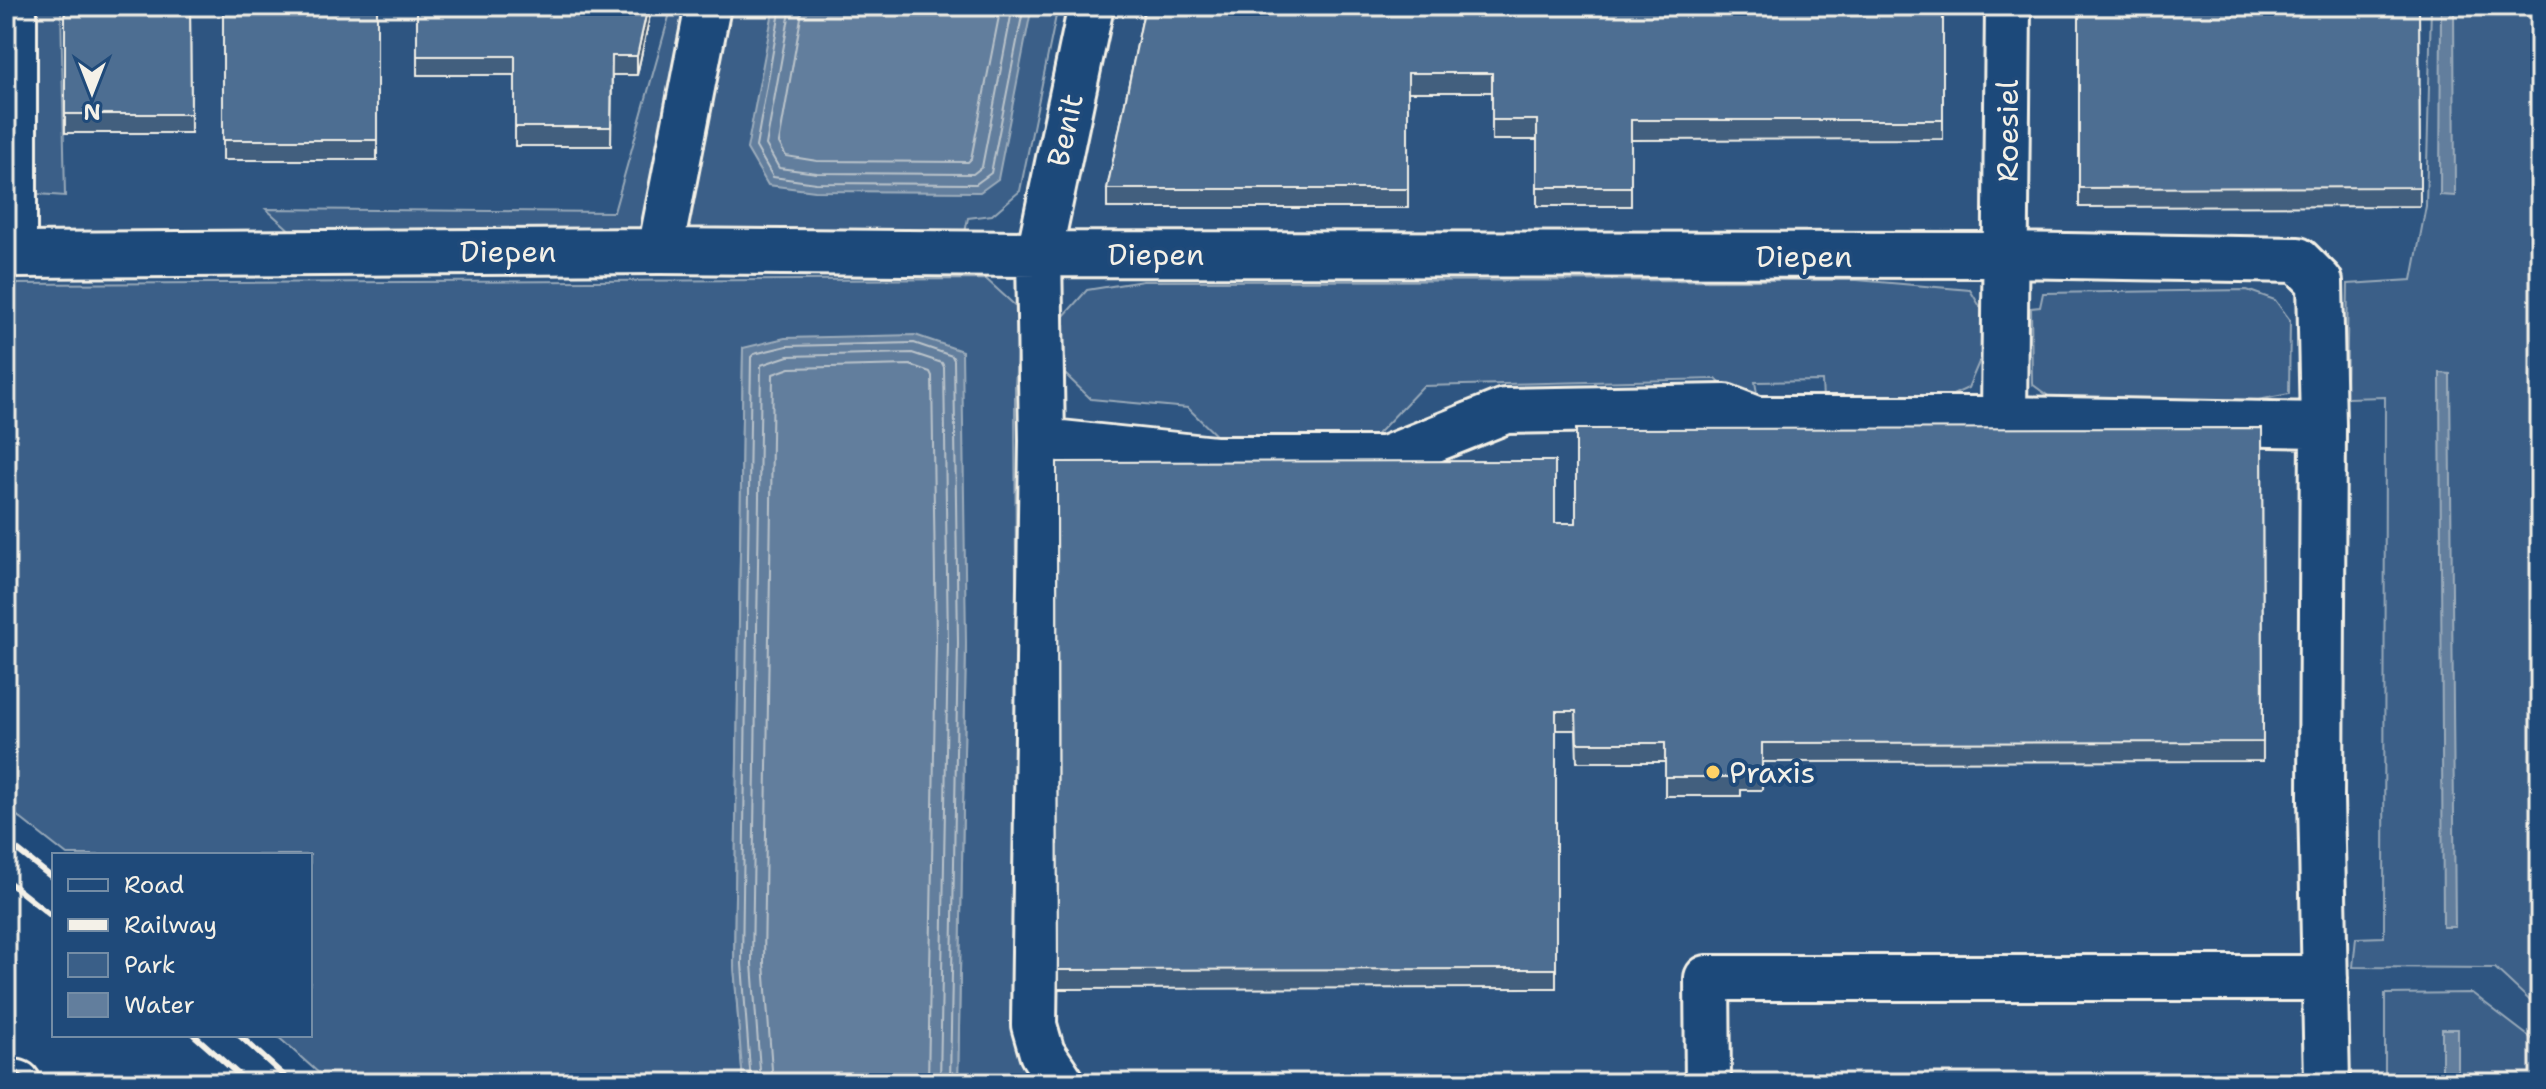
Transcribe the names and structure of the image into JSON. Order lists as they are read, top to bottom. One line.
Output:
{"streets":{"main road":["Benit","Roesiel","Diepen"]},"crossings":[["Benit","Diepen"],["Roesiel","Diepen"]],"places":["Praxis"],"legend":["Road","Railway","Park","Water"],"north":"bottom"}
